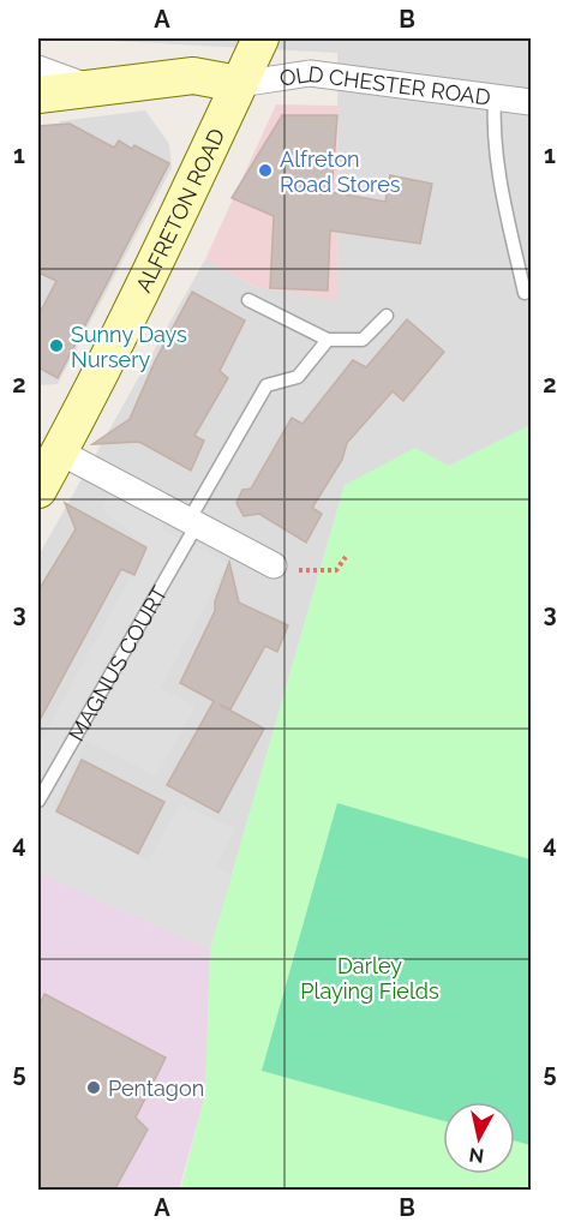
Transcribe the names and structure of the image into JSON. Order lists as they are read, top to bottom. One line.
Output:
{"streets":{"street":["OLD CHESTER ROAD","ALFRETON ROAD"],"lane":["MAGNUS COURT"]},"crossings":[["OLD CHESTER ROAD","ALFRETON ROAD"]],"parks":["Darley Playing Fields"],"places":["Alfreton Road Stores","Sunny Days Nursery","Pentagon"],"north":"bottom","grid":{"columns":["A","B"],"rows":["1","2","3","4","5"]}}
